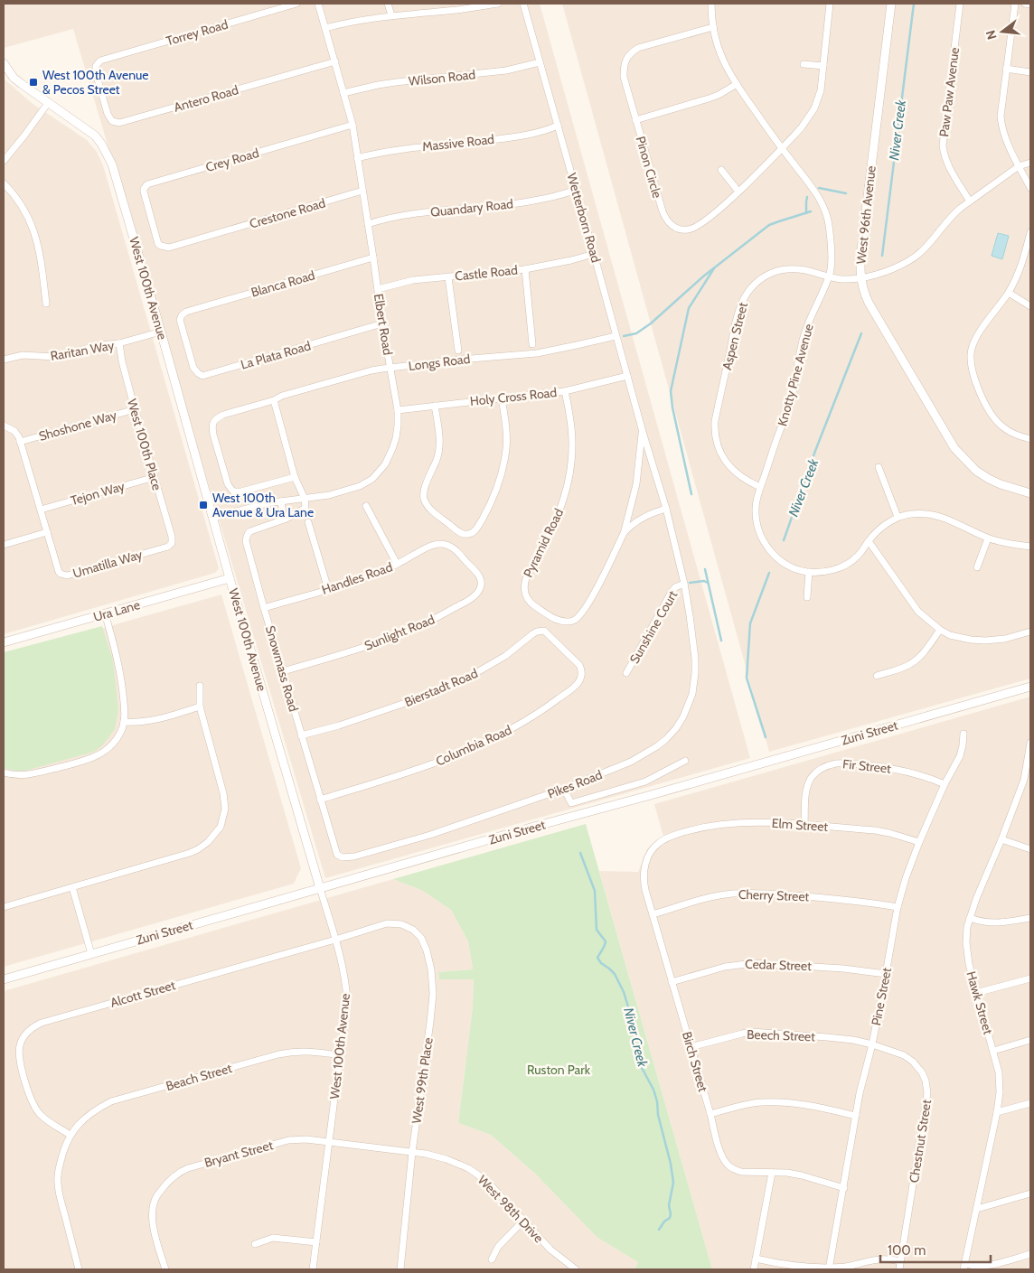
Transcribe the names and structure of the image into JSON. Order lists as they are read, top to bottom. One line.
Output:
{"streets":{"street":["Torrey Road","Wilson Road","Paw Paw Avenue","Antero Road","Massive Road","Crey Road","Pinon Circle","Quandary Road","Crestone Road","West 96th Avenue","Wetterborn Road","Castle Road","Blanca Road","West 100th Avenue","Elbert Road","Aspen Street","Raritan Way","La Plata Road","Longs Road","Knotty Pine Avenue","Holy Cross Road","Shoshone Way","West 100th Place","Tejon Way","Pyramid Road","Umatilla Way","Handles Road","Ura Lane","Sunshine Court","Sunlight Road","Snowmass Road","Bierstadt Road","Zuni Street","Columbia Road","Fir Street","Pikes Road","Elm Street","Cherry Street","Cedar Street","Alcott Street","Pine Street","Hawk Street","Beech Street","Birch Street","Beach Street","West 99th Place","Chestnut Street","Bryant Street","West 98th Drive"]},"crossings":[["Torrey Road","Antero Road"],["Wilson Road","Wetterborn Road"],["Wilson Road","Elbert Road"],["Paw Paw Avenue","Aspen Street"],["Antero Road","Elbert Road"],["Massive Road","Wetterborn Road"],["Massive Road","Elbert Road"],["Crey Road","Crestone Road"],["Crey Road","Elbert Road"],["Pinon Circle","Knotty Pine Avenue"],["Quandary Road","Wetterborn Road"],["Quandary Road","Elbert Road"],["Crestone Road","Elbert Road"],["West 96th Avenue","Aspen Street"],["Wetterborn Road","Castle Road"],["Wetterborn Road","Longs Road"],["Wetterborn Road","Holy Cross Road"],["Wetterborn Road","Pyramid Road"],["Wetterborn Road","Sunshine Court"],["Wetterborn Road","Pikes Road"],["Castle Road","Elbert Road"],["Blanca Road","Elbert Road"],["Blanca Road","La Plata Road"],["West 100th Avenue","Elbert Road"],["West 100th Avenue","Raritan Way"],["West 100th Avenue","Ura Lane"],["West 100th Avenue","Zuni Street"],["West 100th Avenue","Alcott Street"],["West 100th Avenue","Beach Street"],["West 100th Avenue","Bryant Street"],["West 100th Avenue","West 98th Drive"],["Elbert Road","La Plata Road"],["Elbert Road","Longs Road"],["Elbert Road","Holy Cross Road"],["Elbert Road","Snowmass Road"],["Aspen Street","Knotty Pine Avenue"],["Raritan Way","West 100th Place"],["Holy Cross Road","Pyramid Road"],["Shoshone Way","West 100th Place"],["West 100th Place","Tejon Way"],["West 100th Place","Umatilla Way"],["Handles Road","Sunlight Road"],["Handles Road","Snowmass Road"],["Sunlight Road","Snowmass Road"],["Snowmass Road","Bierstadt Road"],["Snowmass Road","Columbia Road"],["Snowmass Road","Pikes Road"],["Bierstadt Road","Columbia Road"],["Fir Street","Elm Street"],["Fir Street","Pine Street"],["Elm Street","Pine Street"],["Elm Street","Birch Street"],["Cherry Street","Pine Street"],["Cherry Street","Birch Street"],["Cedar Street","Pine Street"],["Cedar Street","Birch Street"],["Alcott Street","Beach Street"],["Alcott Street","West 99th Place"],["Pine Street","Beech Street"],["Pine Street","Birch Street"],["Pine Street","Chestnut Street"],["Beech Street","Birch Street"],["Beech Street","Chestnut Street"],["West 99th Place","West 98th Drive"],["Bryant Street","West 98th Drive"]],"water":["Niver Creek"],"parks":["Ruston Park"],"places":{"transit":["West 100th Avenue & Pecos Street","West 100th Avenue & Ura Lane"]},"scale_bar":"100 m","north":"left"}
